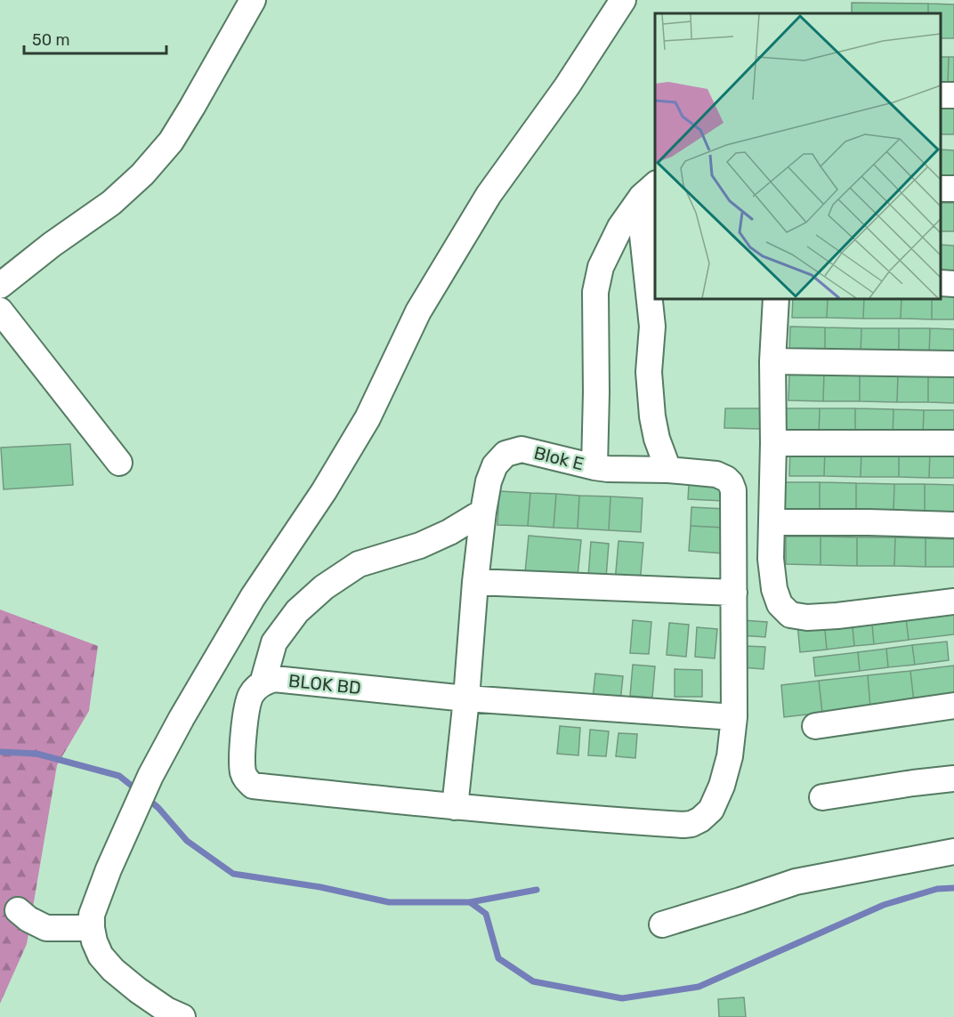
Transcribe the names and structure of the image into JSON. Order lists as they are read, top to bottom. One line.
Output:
{"streets":{"street":["Blok E","BLOK BD"]},"crossings":[["Blok E","BLOK BD"]],"scale_bar":"50 m"}
